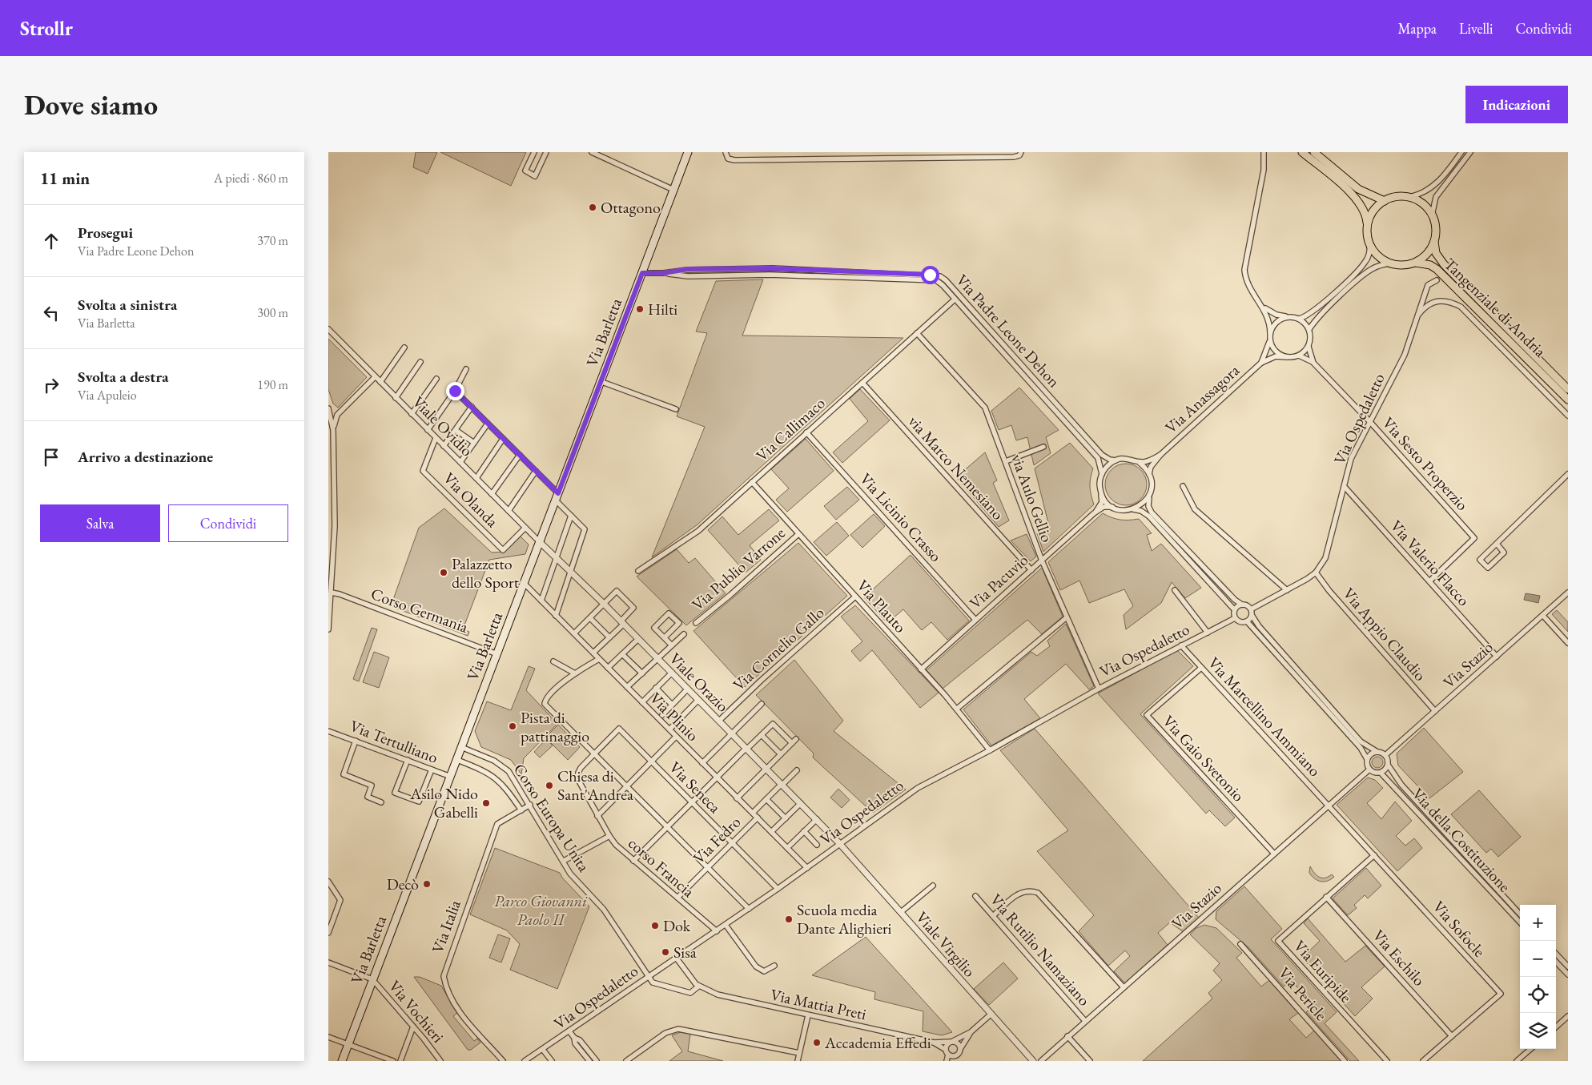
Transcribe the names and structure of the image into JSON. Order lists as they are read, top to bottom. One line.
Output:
{"streets":{"main road":["Tangenziale di Andria","Via Barletta"],"street":["Via Padre Leone Dehon","Via Anassagora","Via Ospedaletto","Viale Ovidio","Via Callimaco","Via Sesto Properzio","via Marco Nemesiano","via Aulo Gellio","Via Olanda","Via Licinio Crasso","Via Valerio Flacco","Via Publio Varrone","Via Pacuvio","Via Plauto","Corso Germania","Via Appio Claudio","Via Cornelio Gallo","Via Stazio","Viale Orazio","Via Plinio","Via Marcellino Ammiano","Via Tertulliano","Via Gaio Svetonio","Via Seneca","Corso Europa Unita","Via Fedro","Via della Costituzione","corso Francia","Via Italia","Via Sofocle","Viale Virgilio","Via Rutilio Namaziano","Via Eschilo","Via Euripide","Via Pericle","Via Mattia Preti","Via Vochieri"]},"crossings":[["Via Padre Leone Dehon","Via Barletta"],["Via Padre Leone Dehon","Via Anassagora"],["Via Padre Leone Dehon","Via Callimaco"],["Via Padre Leone Dehon","Via Pacuvio"],["Via Barletta","Viale Ovidio"],["Via Barletta","Corso Germania"],["Via Barletta","Viale Orazio"],["Via Barletta","Via Plinio"],["Via Barletta","Via Tertulliano"],["Via Barletta","Corso Europa Unita"],["Via Barletta","Via Vochieri"],["Via Anassagora","Via Sesto Properzio"],["Via Anassagora","Via Pacuvio"],["Via Ospedaletto","Via Sesto Properzio"],["Via Ospedaletto","via Aulo Gellio"],["Via Ospedaletto","Via Valerio Flacco"],["Via Ospedaletto","Via Plauto"],["Via Ospedaletto","Via Appio Claudio"],["Via Ospedaletto","Viale Orazio"],["Via Ospedaletto","Via Plinio"],["Via Ospedaletto","Via Marcellino Ammiano"],["Via Ospedaletto","Via Seneca"],["Via Ospedaletto","Corso Europa Unita"],["Via Ospedaletto","corso Francia"],["Via Ospedaletto","Viale Virgilio"],["Via Ospedaletto","Via Mattia Preti"],["Viale Ovidio","Via Olanda"],["Viale Ovidio","Viale Orazio"],["Via Callimaco","via Marco Nemesiano"],["Via Callimaco","via Aulo Gellio"],["Via Callimaco","Via Licinio Crasso"],["Via Callimaco","Via Plauto"],["Via Sesto Properzio","Via Valerio Flacco"],["via Marco Nemesiano","Via Pacuvio"],["via Aulo Gellio","Via Pacuvio"],["Via Licinio Crasso","Via Pacuvio"],["Via Valerio Flacco","Via Stazio"],["Via Publio Varrone","Via Plauto"],["Via Pacuvio","Via Plauto"],["Via Plauto","Via Cornelio Gallo"],["Via Appio Claudio","Via Stazio"],["Via Cornelio Gallo","Viale Orazio"],["Via Stazio","Via Marcellino Ammiano"],["Via Stazio","Via Gaio Svetonio"],["Via Stazio","Via della Costituzione"],["Via Stazio","Via Sofocle"],["Via Stazio","Via Rutilio Namaziano"],["Viale Orazio","Viale Virgilio"],["Via Plinio","Via Fedro"],["Via Marcellino Ammiano","Via Gaio Svetonio"],["Via Marcellino Ammiano","Via Sofocle"],["Via Seneca","Via Fedro"],["Via Seneca","corso Francia"],["Corso Europa Unita","Via Italia"],["Via Fedro","corso Francia"],["Via Sofocle","Via Eschilo"],["Via Sofocle","Via Euripide"],["Via Eschilo","Via Euripide"]],"parks":["Parco Giovanni Paolo II"],"places":["Ottagono","Hilti","Palazzetto dello Sport","Pista di pattinaggio","Chiesa di Sant'Andrea","Asilo Nido Gabelli","Decò","Scuola media Dante Alighieri","Dok","Sisa","Accademia Effedi"],"page":{"header":"Strollr","nav":["Mappa","Livelli","Condividi"],"buttons":["Indicazioni",["Salva","Condividi"]],"title":"Dove siamo","heading":["11 min","A piedi · 860 m"],"list":[["Prosegui","Via Padre Leone Dehon","370 m"],["Svolta a sinistra","Via Barletta","300 m"],["Svolta a destra","Via Apuleio","190 m"],"Arrivo a destinazione"],"map_buttons":["+","−"]}}
